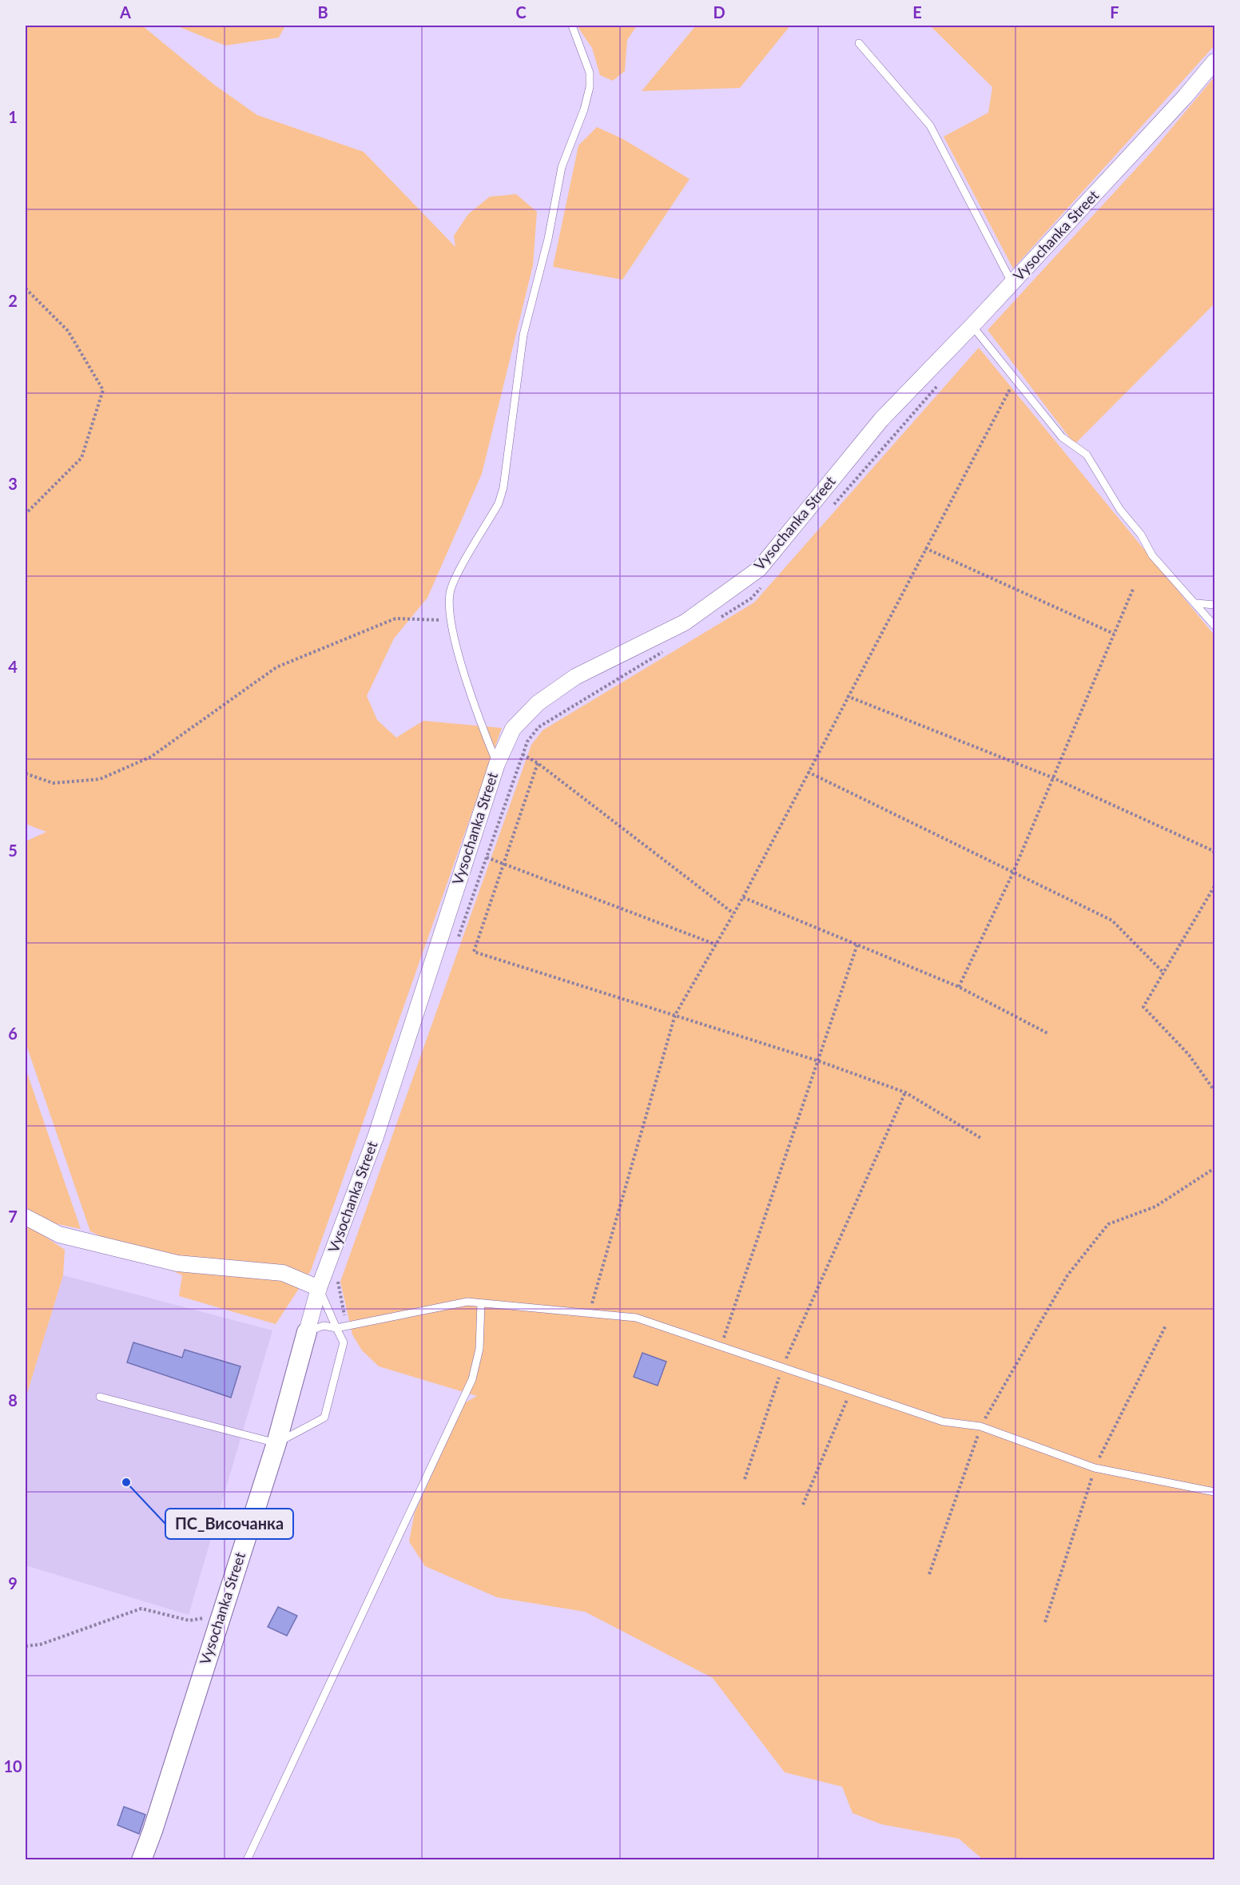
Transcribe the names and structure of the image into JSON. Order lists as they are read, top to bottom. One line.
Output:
{"streets":{"street":["Vysochanka Street"]},"places":["ПС_Височанка"],"grid":{"columns":["A","B","C","D","E","F"],"rows":["1","2","3","4","5","6","7","8","9","10"]}}
